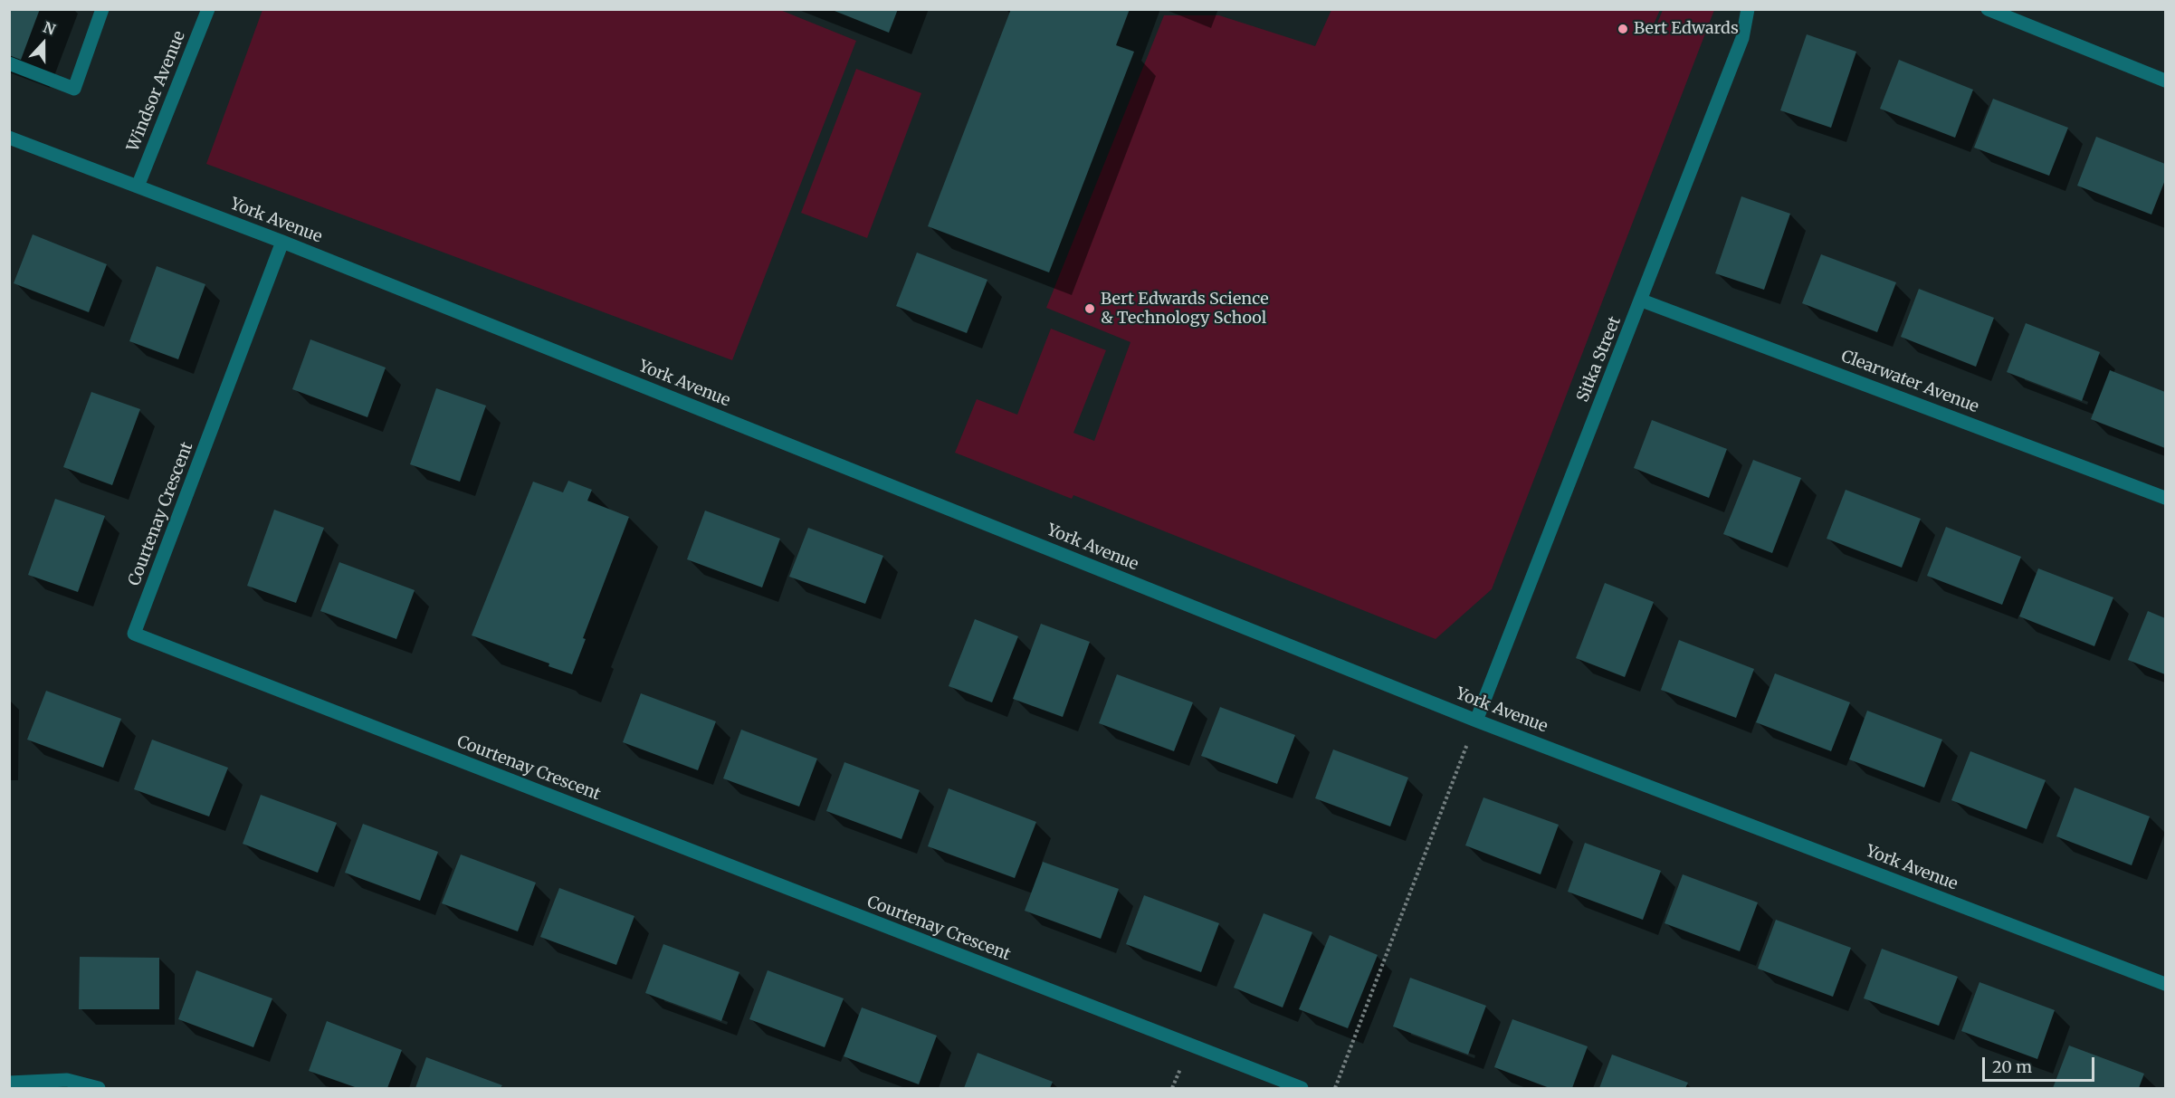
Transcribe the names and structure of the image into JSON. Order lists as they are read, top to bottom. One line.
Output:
{"streets":{"street":["Windsor Avenue","York Avenue","Sitka Street","Clearwater Avenue","Courtenay Crescent"]},"crossings":[["Windsor Avenue","York Avenue"],["York Avenue","Sitka Street"],["York Avenue","Courtenay Crescent"],["Sitka Street","Clearwater Avenue"]],"places":["Bert Edwards","Bert Edwards Science & Technology School"],"scale_bar":"20 m","north":"top"}
